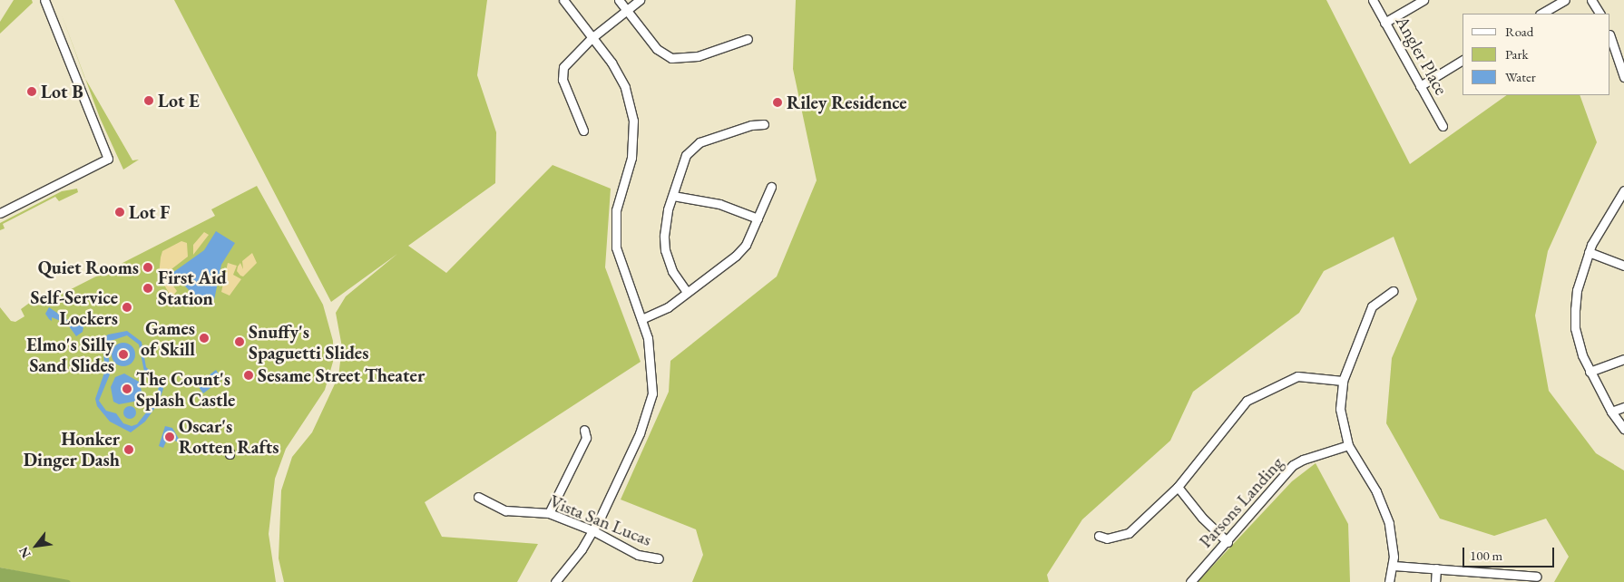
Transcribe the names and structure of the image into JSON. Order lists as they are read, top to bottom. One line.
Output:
{"streets":{"street":["Angler Place","Parsons Landing","Vista San Lucas"]},"places":["Lot B","Lot E","Riley Residence","Lot F","Quiet Rooms","First Aid Station","Self-Service Lockers","Games of Skill","Snuffy's Spaguetti Slides","Elmo's Silly Sand Slides","Sesame Street Theater","The Count's Splash Castle","Oscar's Rotten Rafts","Honker Dinger Dash"],"legend":["Road","Park","Water"],"scale_bar":"100 m","north":"bottom left"}
